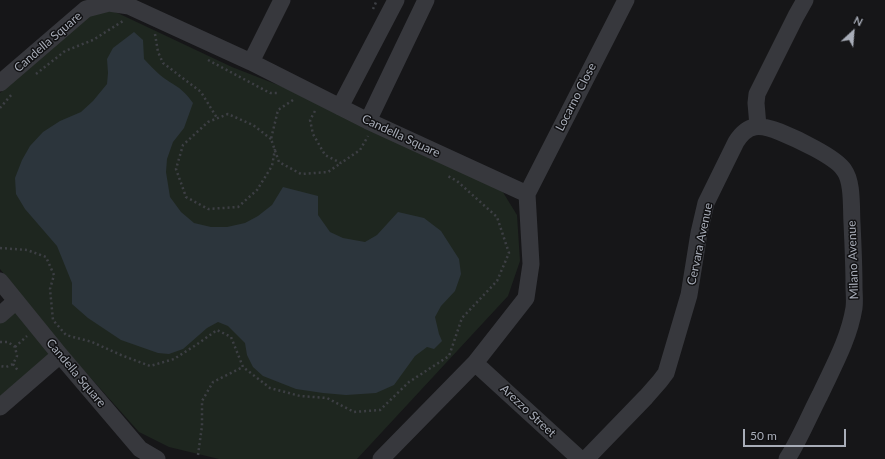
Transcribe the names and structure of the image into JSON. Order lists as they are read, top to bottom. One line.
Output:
{"streets":{"street":["Candella Square","Locarno Close","Cervara Avenue","Milano Avenue","Arezzo Street"]},"crossings":[["Candella Square","Locarno Close"],["Cervara Avenue","Milano Avenue"]],"scale_bar":"50 m","north":"top right"}
